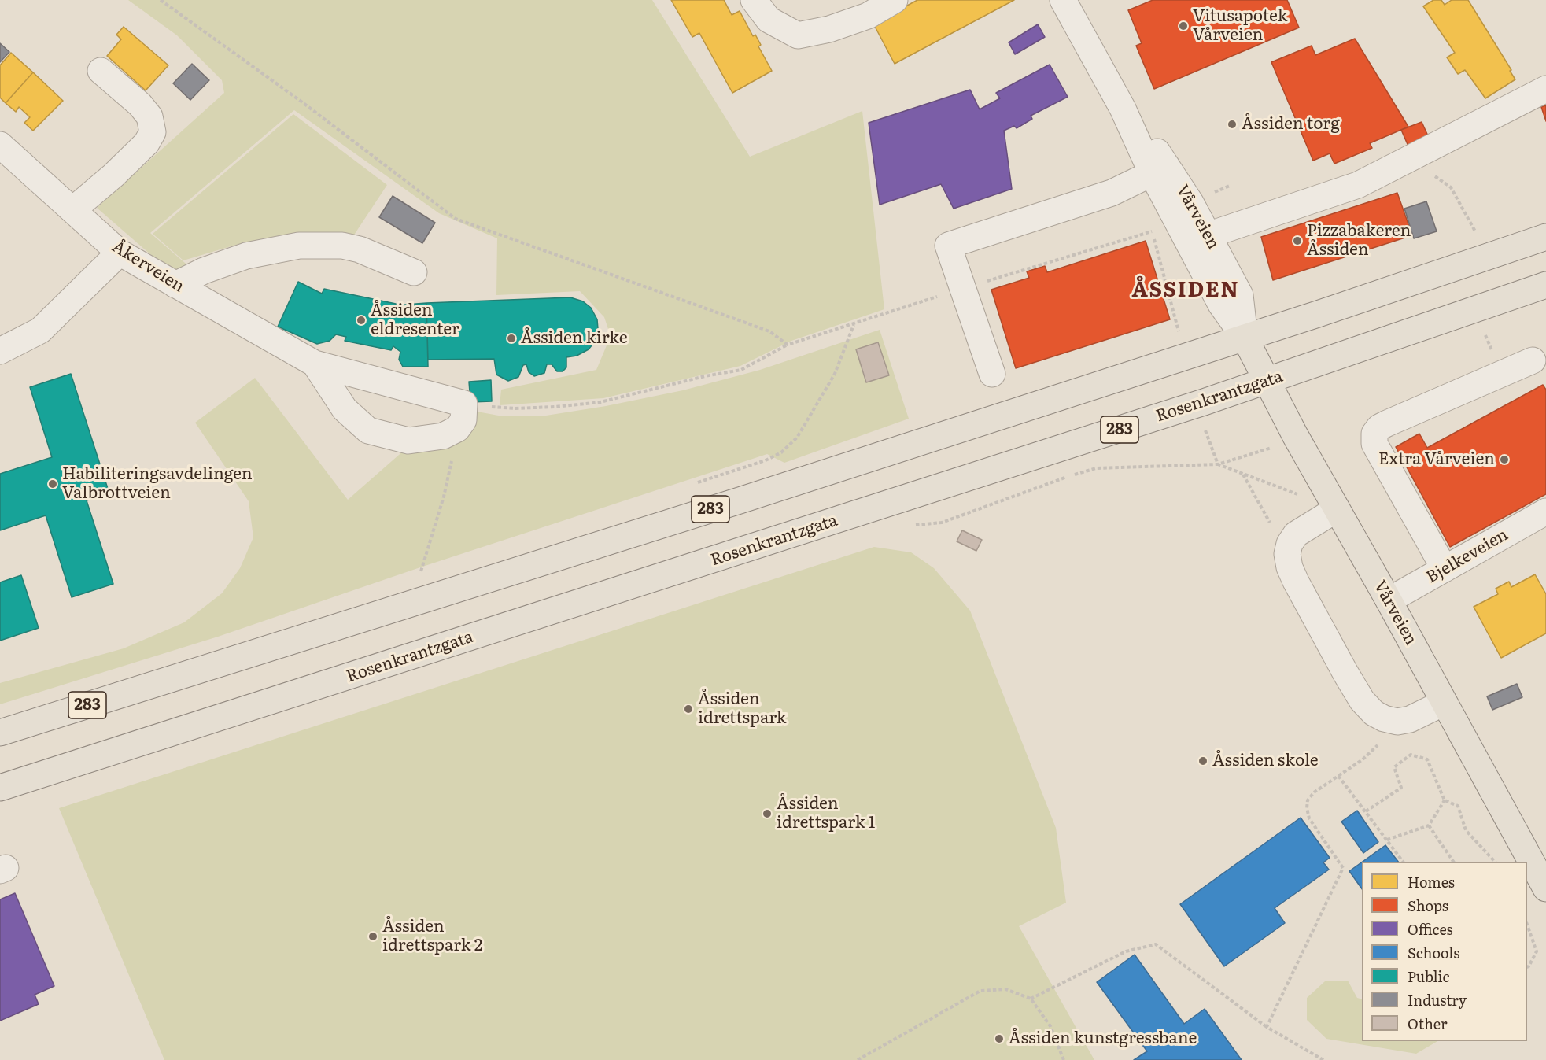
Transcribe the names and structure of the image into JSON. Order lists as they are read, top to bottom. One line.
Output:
{"streets":{"main road":["Vårveien","Rosenkrantzgata","283"],"street":["Åkerveien","Bjelkeveien"]},"crossings":[["Vårveien","Rosenkrantzgata"],["Vårveien","283"],["Vårveien","Bjelkeveien"]],"districts":["ÅSSIDEN"],"places":["Vitusapotek Vårveien","Åssiden torg","Pizzabakeren Åssiden","Åssiden eldresenter","Åssiden kirke","Extra Vårveien","Habiliteringsavdelingen Valbrottveien","Åssiden idrettspark","Åssiden skole","Åssiden idrettspark 1","Åssiden idrettspark 2","Åssiden kunstgressbane"],"legend":["Homes","Shops","Offices","Schools","Public","Industry","Other"]}
